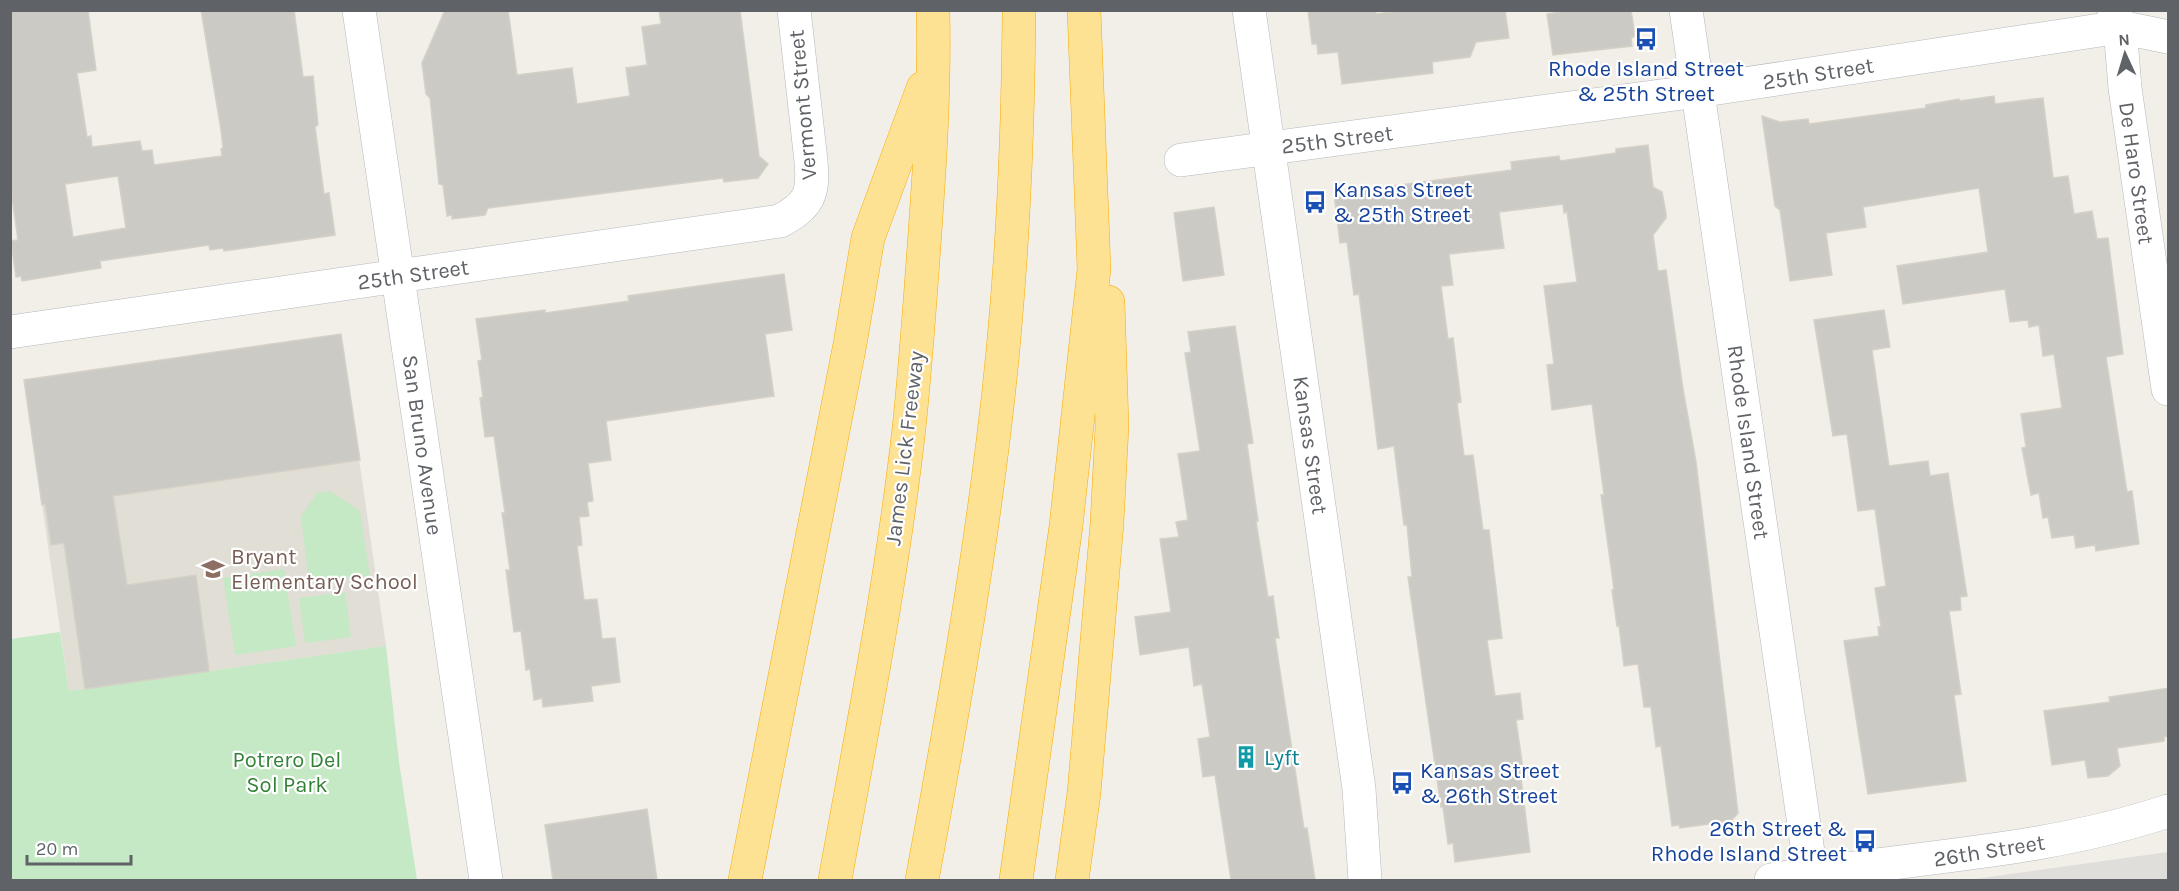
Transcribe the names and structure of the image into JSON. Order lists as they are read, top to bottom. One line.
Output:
{"streets":{"highway":["James Lick Freeway"],"street":["25th Street","Vermont Street","De Haro Street","Rhode Island Street","San Bruno Avenue","Kansas Street","26th Street"]},"crossings":[["25th Street","Vermont Street"],["25th Street","De Haro Street"],["25th Street","Rhode Island Street"],["25th Street","San Bruno Avenue"],["25th Street","Kansas Street"],["Rhode Island Street","26th Street"]],"parks":["Potrero Del Sol Park"],"places":{"bus stop":["Rhode Island Street & 25th Street","Kansas Street & 25th Street","Kansas Street & 26th Street","26th Street & Rhode Island Street"],"school or university":["Bryant Elementary School"],"building":["Lyft"]},"scale_bar":"20 m","north":"top"}
